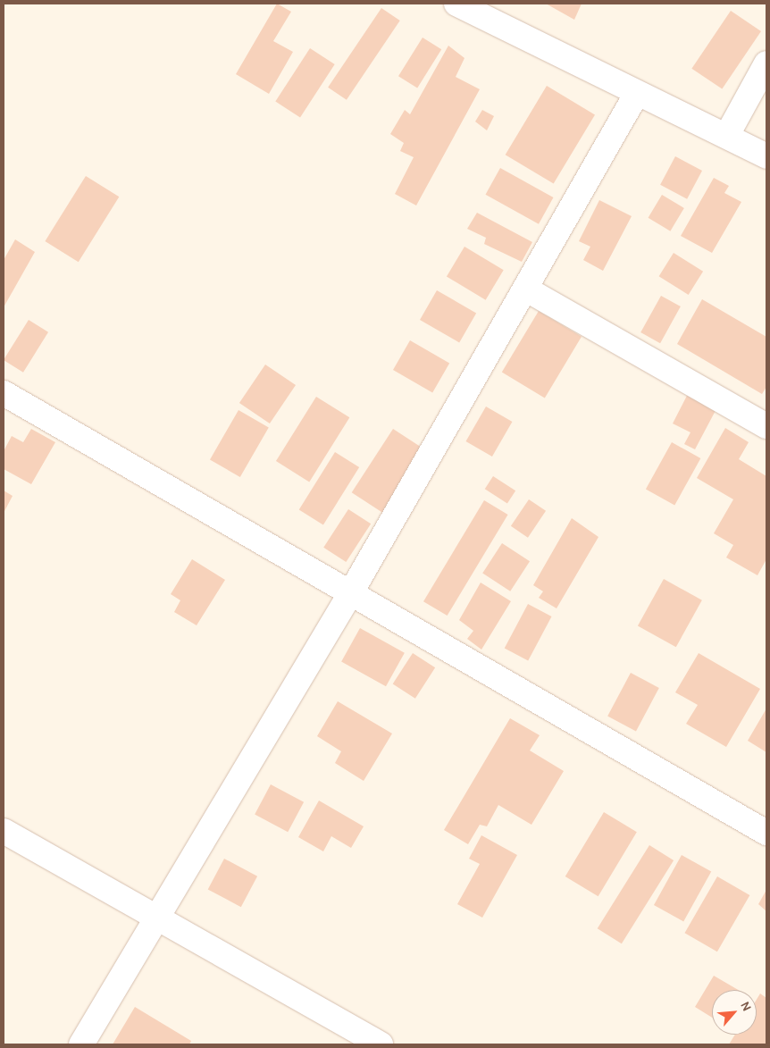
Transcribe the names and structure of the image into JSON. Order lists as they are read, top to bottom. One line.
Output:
{"north":"top right"}
